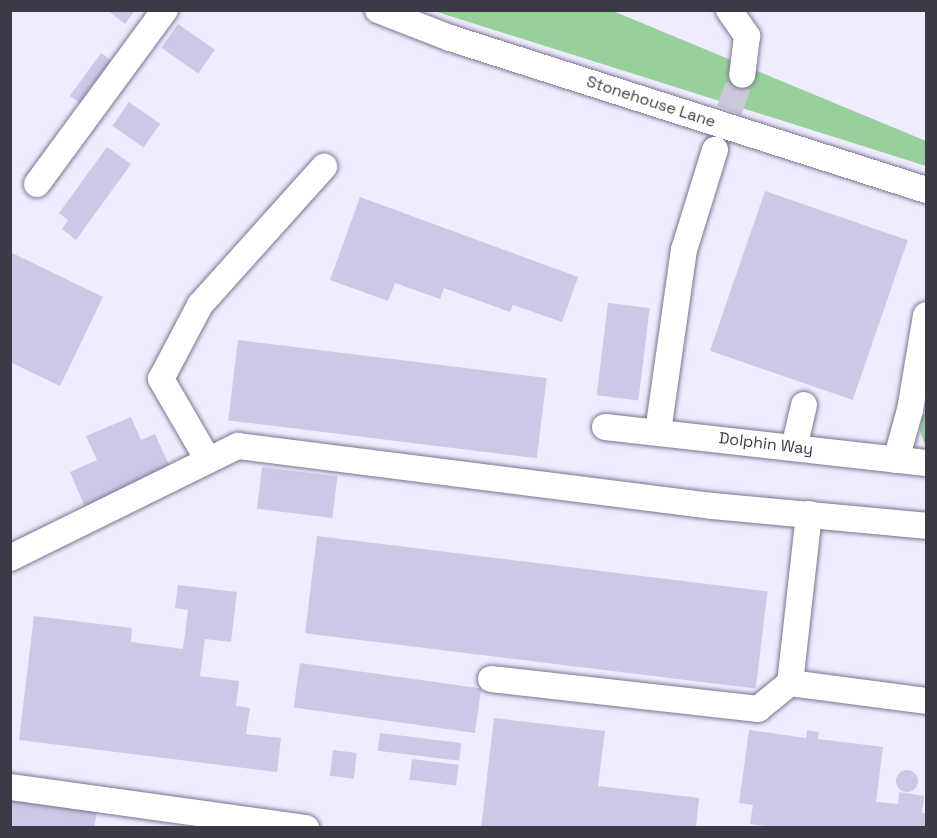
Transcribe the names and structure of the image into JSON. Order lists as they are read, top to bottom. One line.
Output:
{"streets":{"street":["Stonehouse Lane","Dolphin Way"]}}
